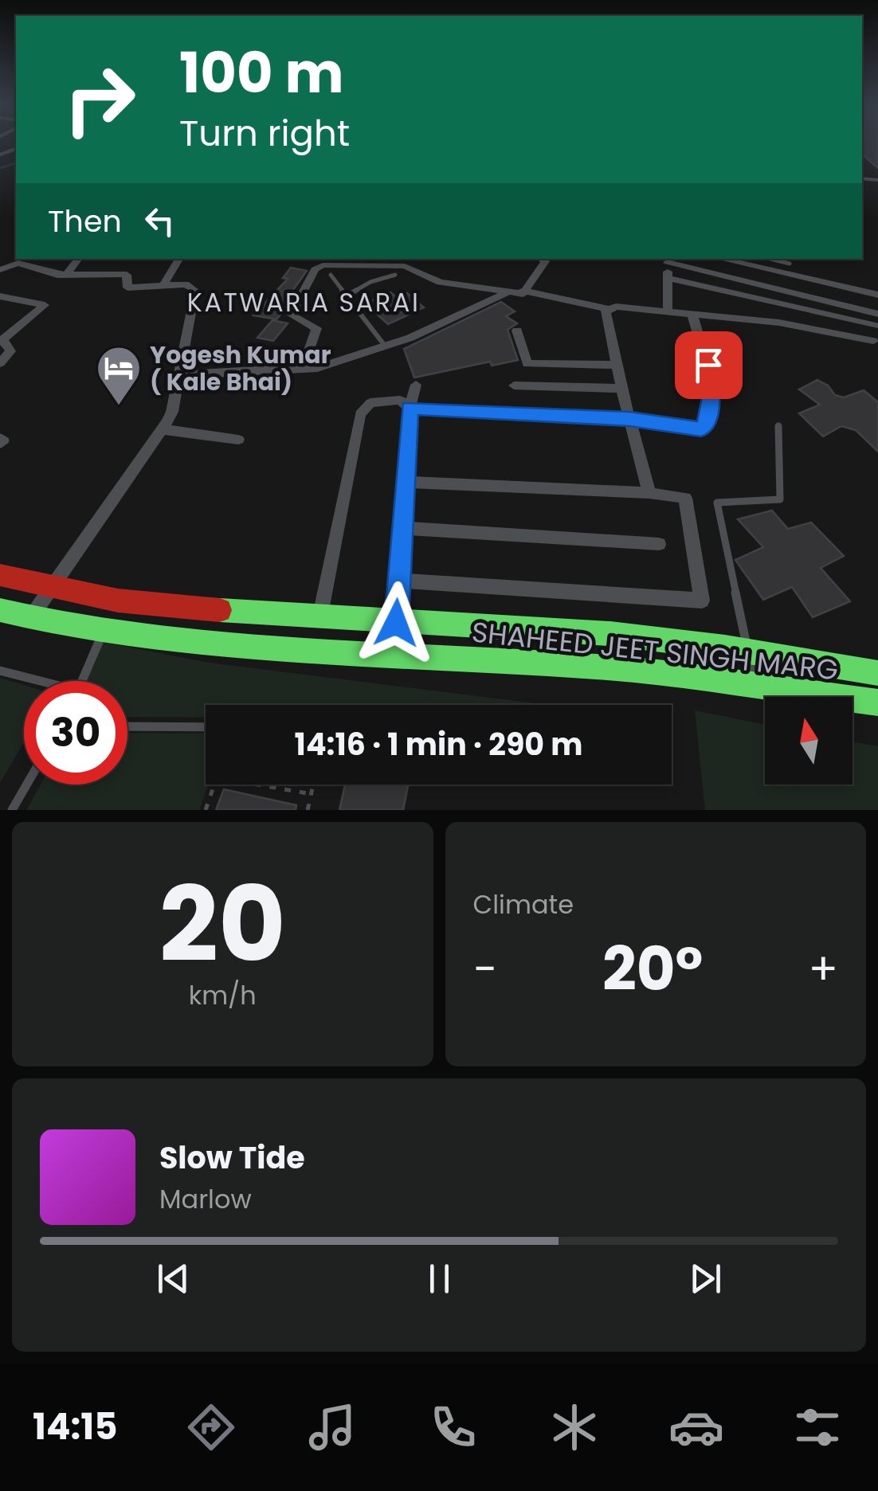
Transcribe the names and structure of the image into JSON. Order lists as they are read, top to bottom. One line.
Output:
{"streets":{"main road":["SHAHEED JEET SINGH MARG"]},"districts":["KATWARIA SARAI"],"places":{"hotel":["Yogesh Kumar ( Kale Bhai)"]},"north":"top","page":{"turn":["100 m","Turn right"],"then":"Then","limit":"30","trip":"14:16 · 1 min · 290 m","tile":[["20","km/h"],"Climate"],"heat":["−","20°","+"],"song":["Slow Tide","Marlow"],"tabs":"14:15"}}
